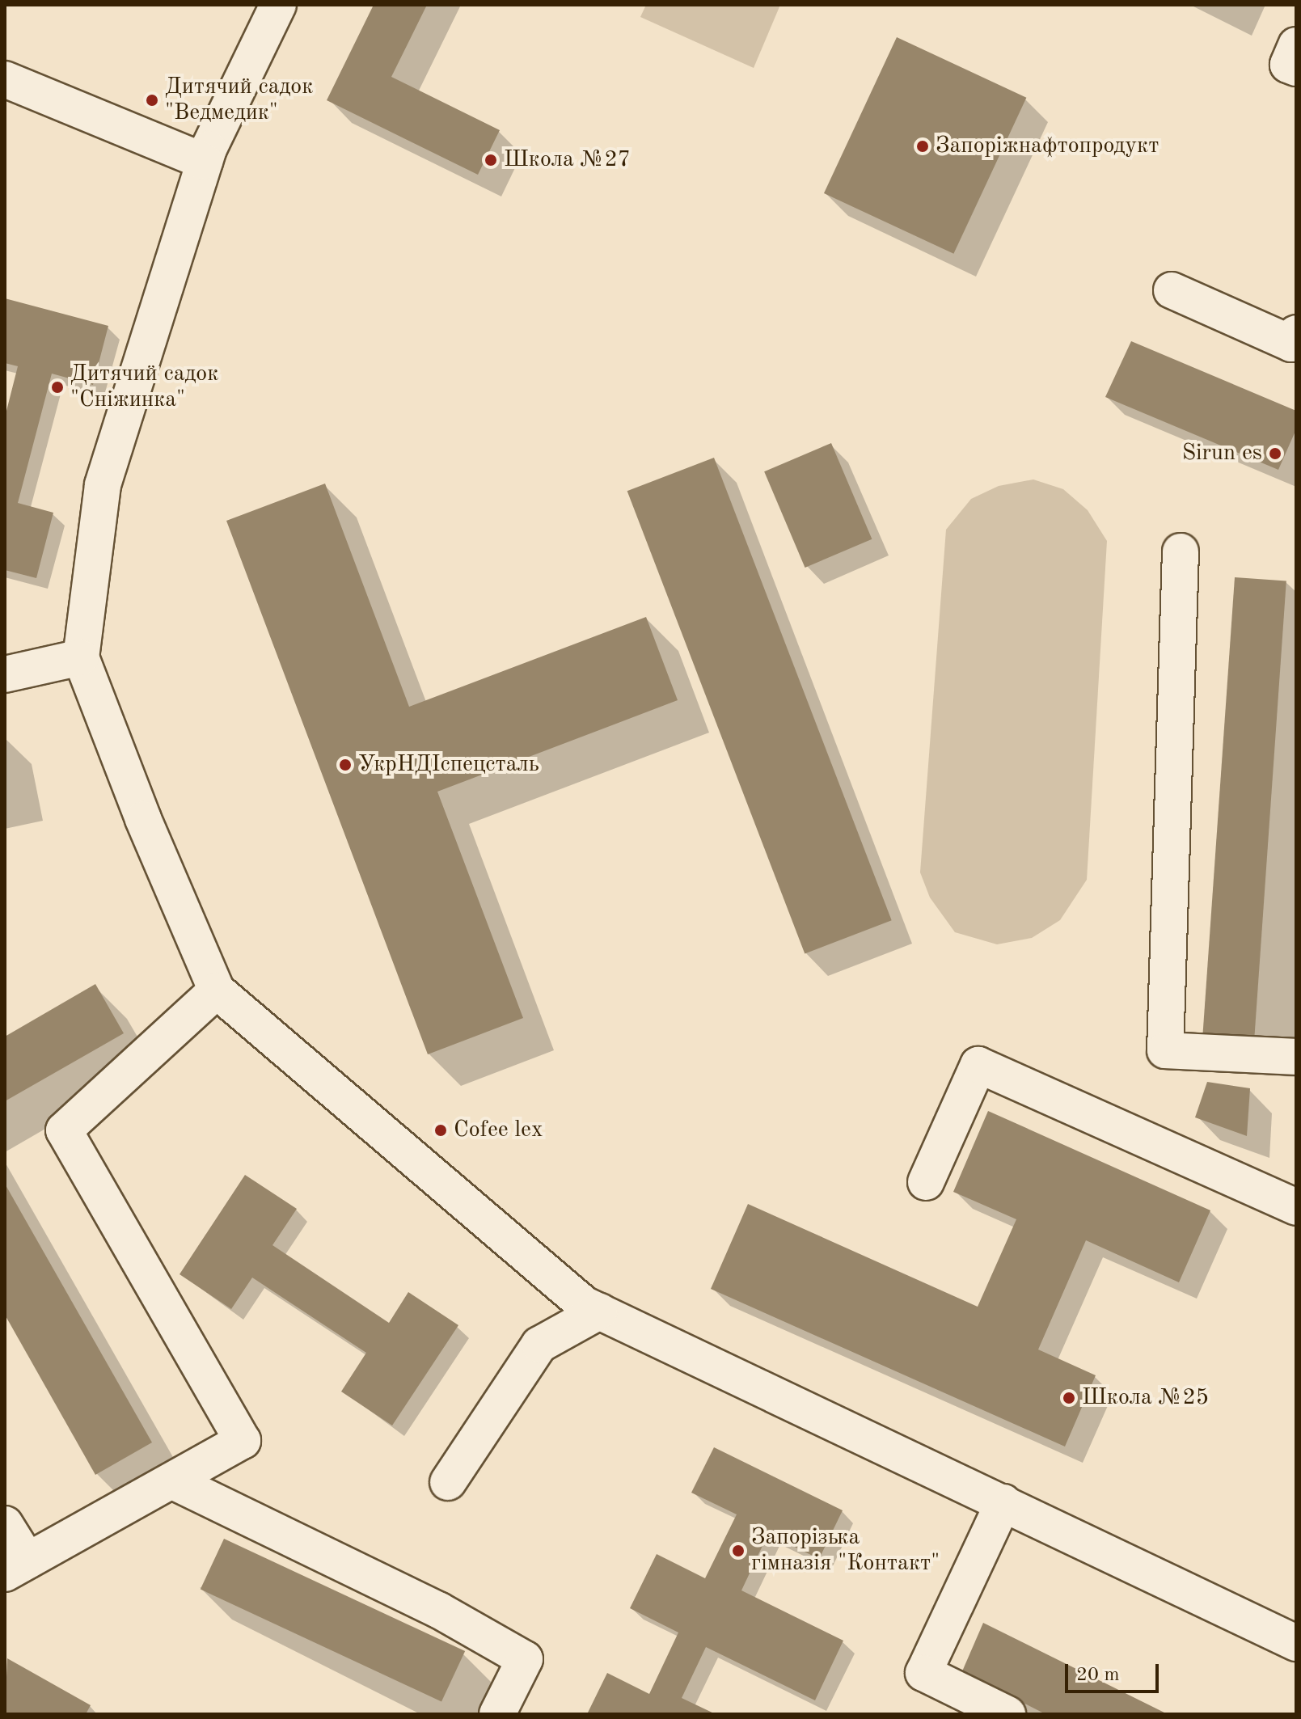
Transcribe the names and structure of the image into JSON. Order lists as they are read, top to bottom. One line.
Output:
{"places":["Дитячий садок \"Ведмедик\"","Запоріжнафтопродукт","Школа №27","Дитячий садок \"Сніжинка\"","Sirun es","УкрНДІспецсталь","Cofee lex","Школа №25","Запорізька гімназія \"Контакт\""],"scale_bar":"20 m"}
